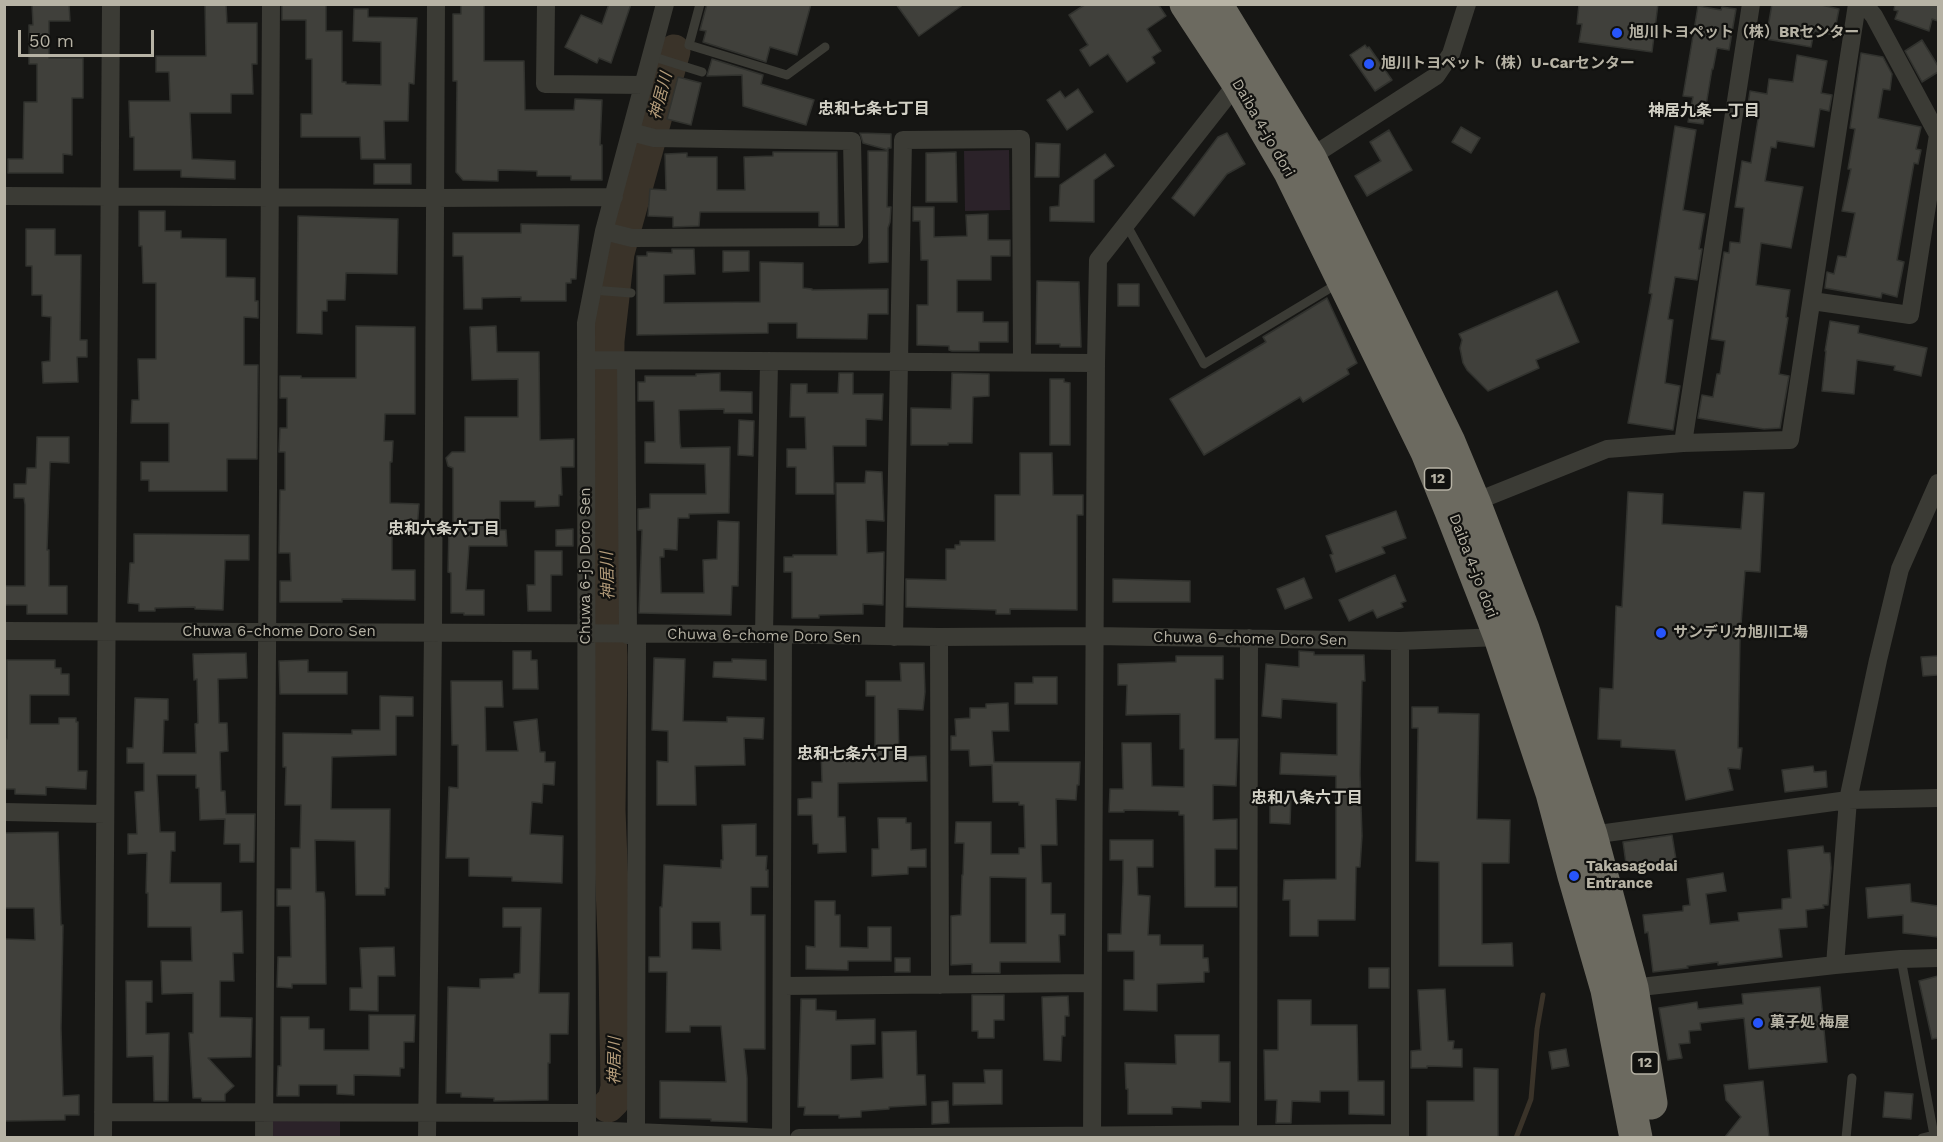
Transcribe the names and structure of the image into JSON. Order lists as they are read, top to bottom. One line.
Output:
{"streets":{"highway":["Daiba 4-jo dori","12"],"street":["Chuwa 6-jo Doro Sen","Chuwa 6-chome Doro Sen"]},"crossings":[["Daiba 4-jo dori","Chuwa 6-chome Doro Sen"],["Chuwa 6-jo Doro Sen","Chuwa 6-chome Doro Sen"]],"districts":["忠和七条七丁目","神居九条一丁目","忠和六条六丁目","忠和七条六丁目","忠和八条六丁目"],"water":["神居川"],"places":["旭川トヨペット（株）BRセンター","旭川トヨペット（株）U-Carセンター","サンデリカ旭川工場","Takasagodai Entrance","菓子処 梅屋"],"scale_bar":"50 m"}
